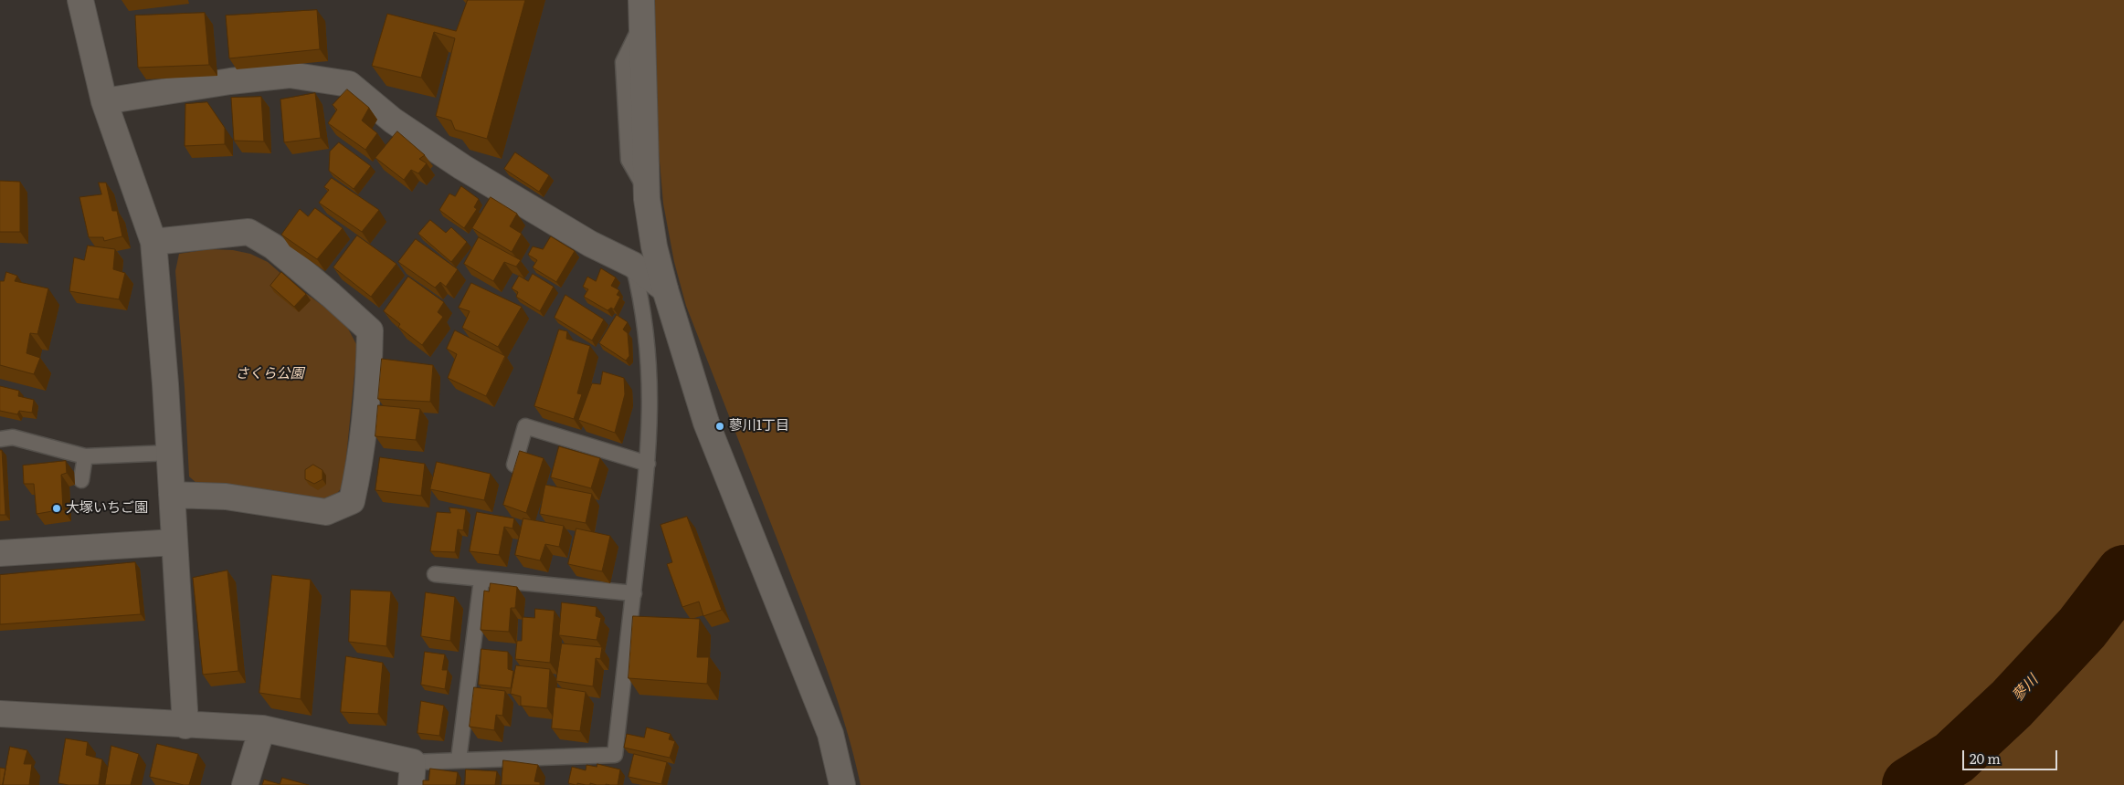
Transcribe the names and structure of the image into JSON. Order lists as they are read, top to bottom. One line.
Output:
{"water":["蓼川"],"parks":["さくら公園"],"places":["蓼川1丁目","大塚いちご園"],"scale_bar":"20 m"}
